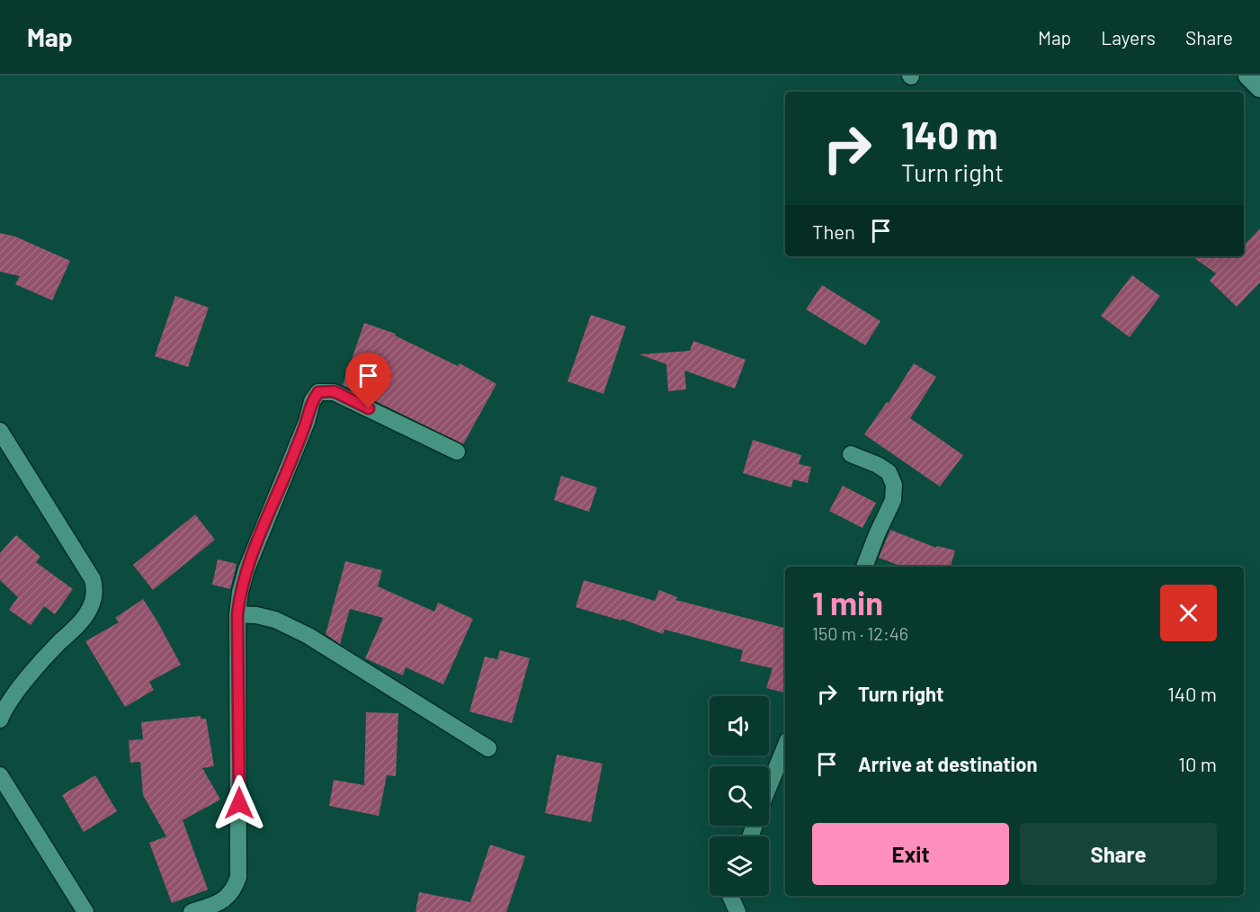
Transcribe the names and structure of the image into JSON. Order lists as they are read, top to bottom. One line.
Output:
{"page":{"header":"Map","nav":["Map","Layers","Share"],"turn":["140 m","Turn right"],"then":"Then","heading":["1 min","150 m · 12:46"],"list":[{"name":"Turn right","value":"140 m"},{"name":"Arrive at destination","value":"10 m"}],"buttons":["Exit","Share"]}}
